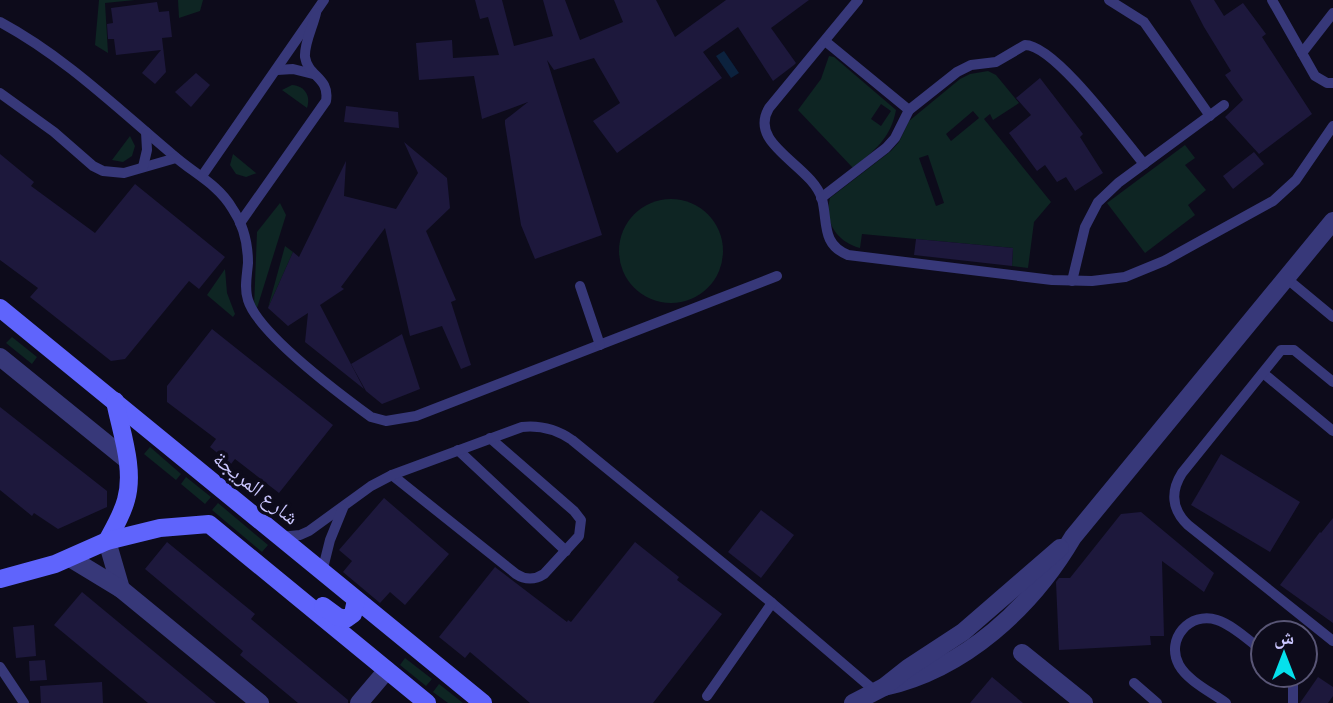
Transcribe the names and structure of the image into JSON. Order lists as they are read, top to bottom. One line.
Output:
{"streets":{"main road":["شارع المريجة"]},"north":"top"}
